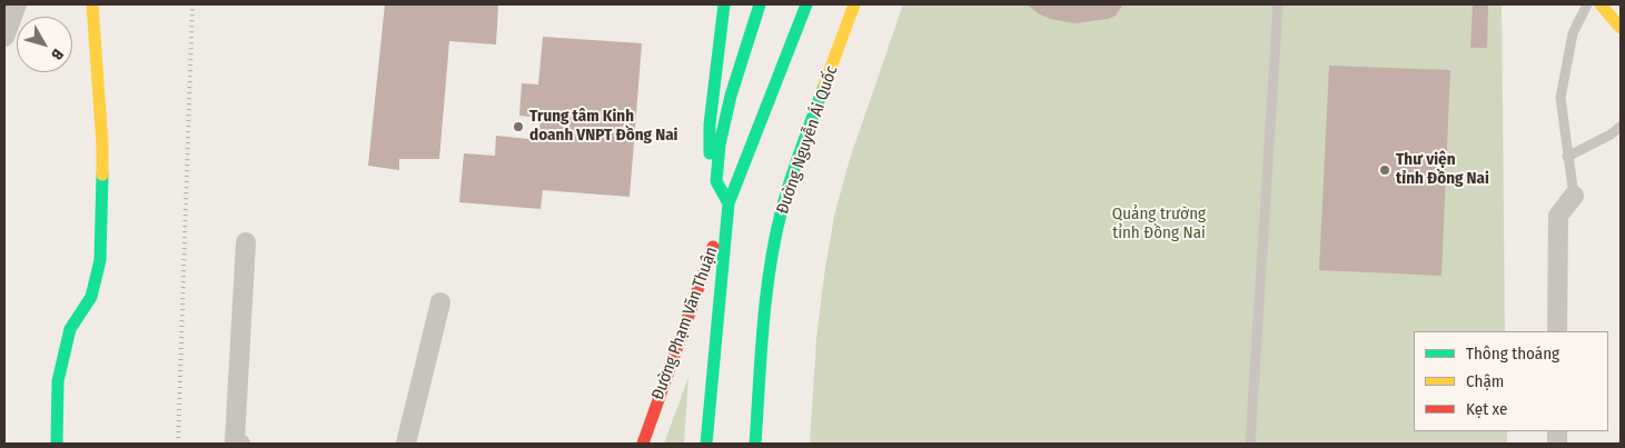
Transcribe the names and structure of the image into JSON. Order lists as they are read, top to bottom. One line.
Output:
{"streets":{"main road":["Đường Nguyễn Ái Quốc","Đường Phạm Văn Thuận"]},"parks":["Quảng trường tỉnh Đồng Nai"],"places":["Trung tâm Kinh doanh VNPT Đồng Nai","Thư viện tỉnh Đồng Nai"],"legend":["Thông thoáng","Chậm","Kẹt xe"],"north":"bottom right"}
